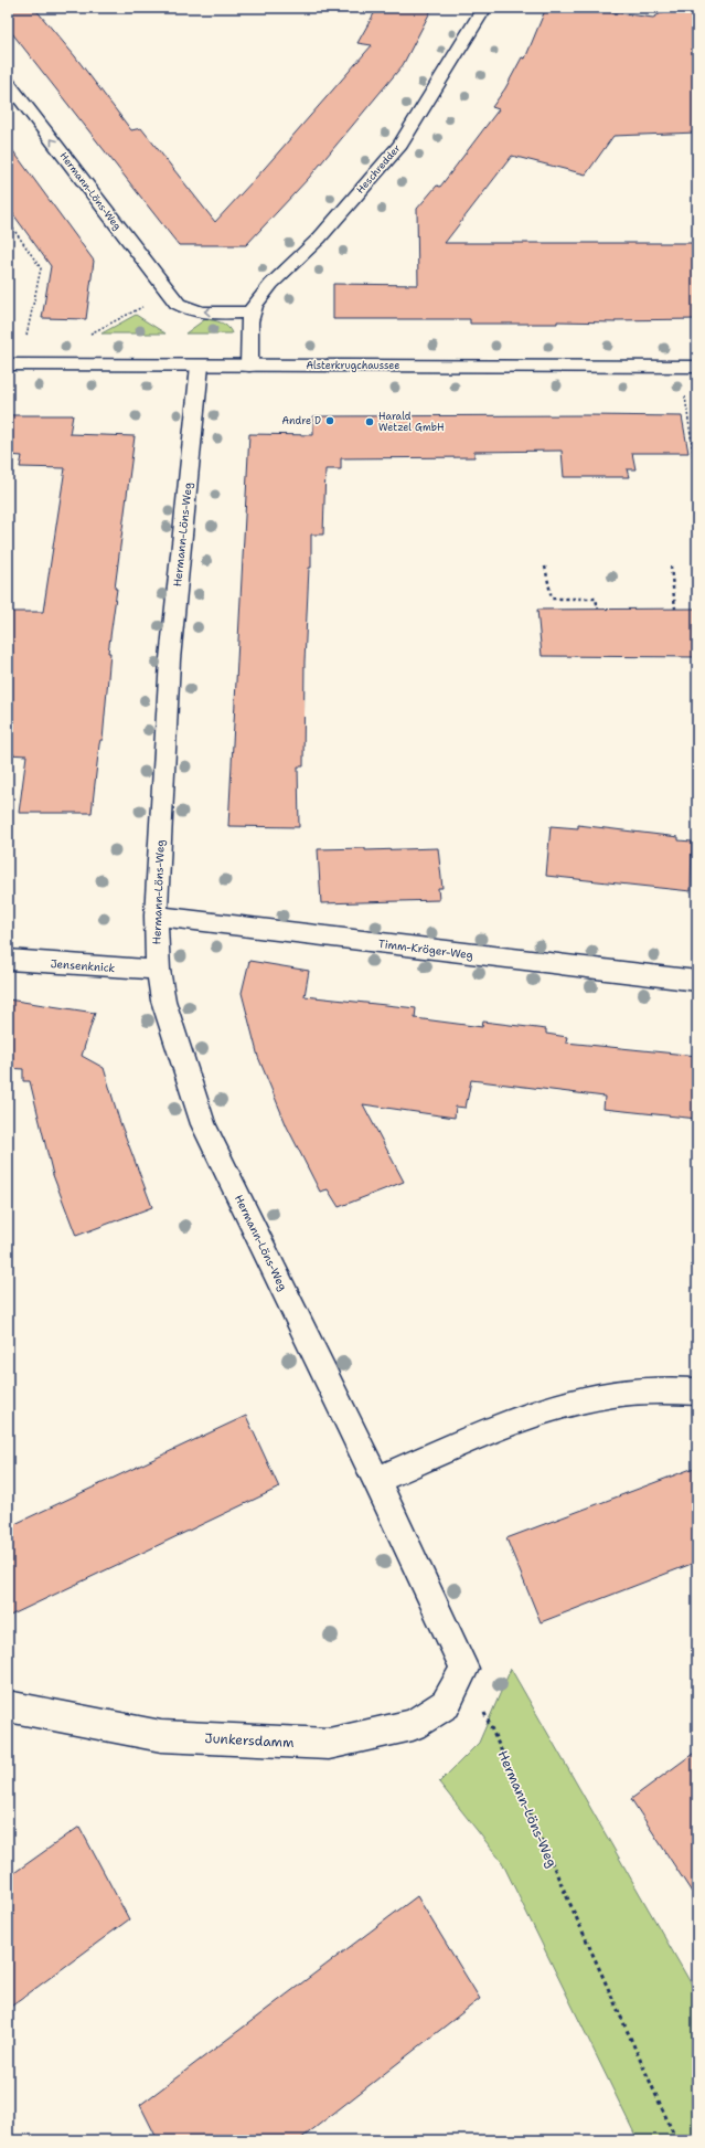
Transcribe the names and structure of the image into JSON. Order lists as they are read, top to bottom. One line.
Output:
{"streets":{"street":["Heschredder","Hermann-Löns-Weg","Alsterkrugchaussee","Timm-Kröger-Weg","Jensenknick","Junkersdamm"]},"crossings":[["Heschredder","Hermann-Löns-Weg"],["Hermann-Löns-Weg","Alsterkrugchaussee"],["Hermann-Löns-Weg","Timm-Kröger-Weg"],["Hermann-Löns-Weg","Jensenknick"],["Hermann-Löns-Weg","Junkersdamm"]],"places":["Andre D","Harald Wetzel GmbH"]}
